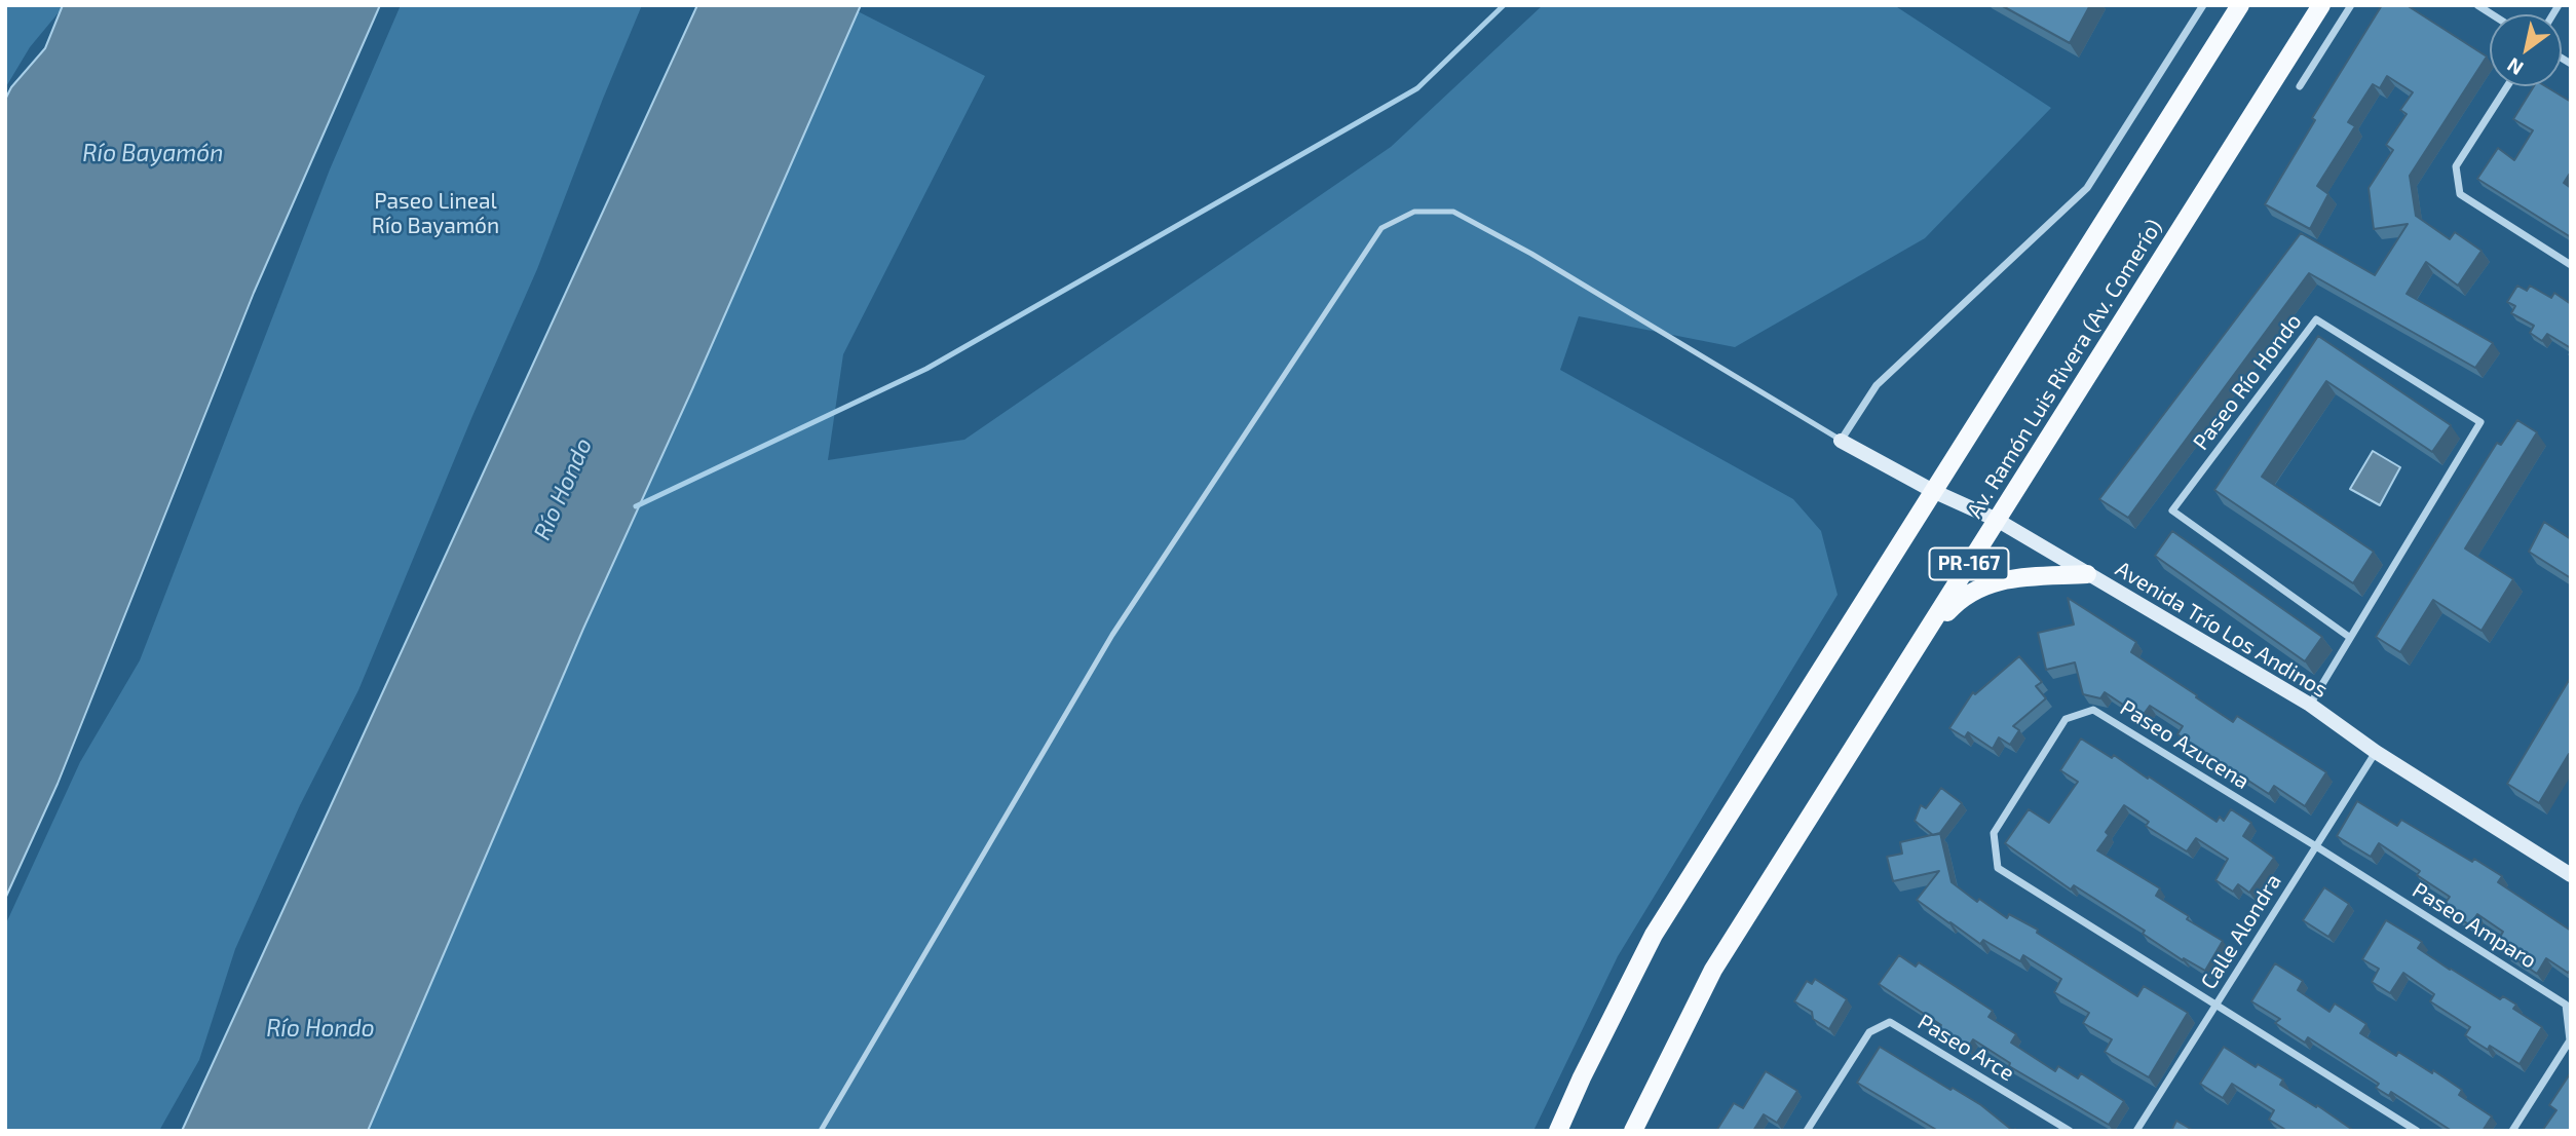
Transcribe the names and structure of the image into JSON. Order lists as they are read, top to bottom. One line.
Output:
{"streets":{"main road":["Av. Ramón Luis Rivera (Av. Comerío)","PR-167"],"street":["Paseo Río Hondo","Avenida Trío Los Andinos","Paseo Azucena","Paseo Amparo","Calle Alondra","Paseo Arce"]},"crossings":[["Av. Ramón Luis Rivera (Av. Comerío)","Avenida Trío Los Andinos"],["Avenida Trío Los Andinos","Calle Alondra"],["Paseo Azucena","Paseo Amparo"],["Paseo Azucena","Calle Alondra"],["Paseo Amparo","Calle Alondra"]],"water":["Río Bayamón","Río Hondo"],"parks":["Paseo Lineal Río Bayamón"],"north":"bottom left"}
